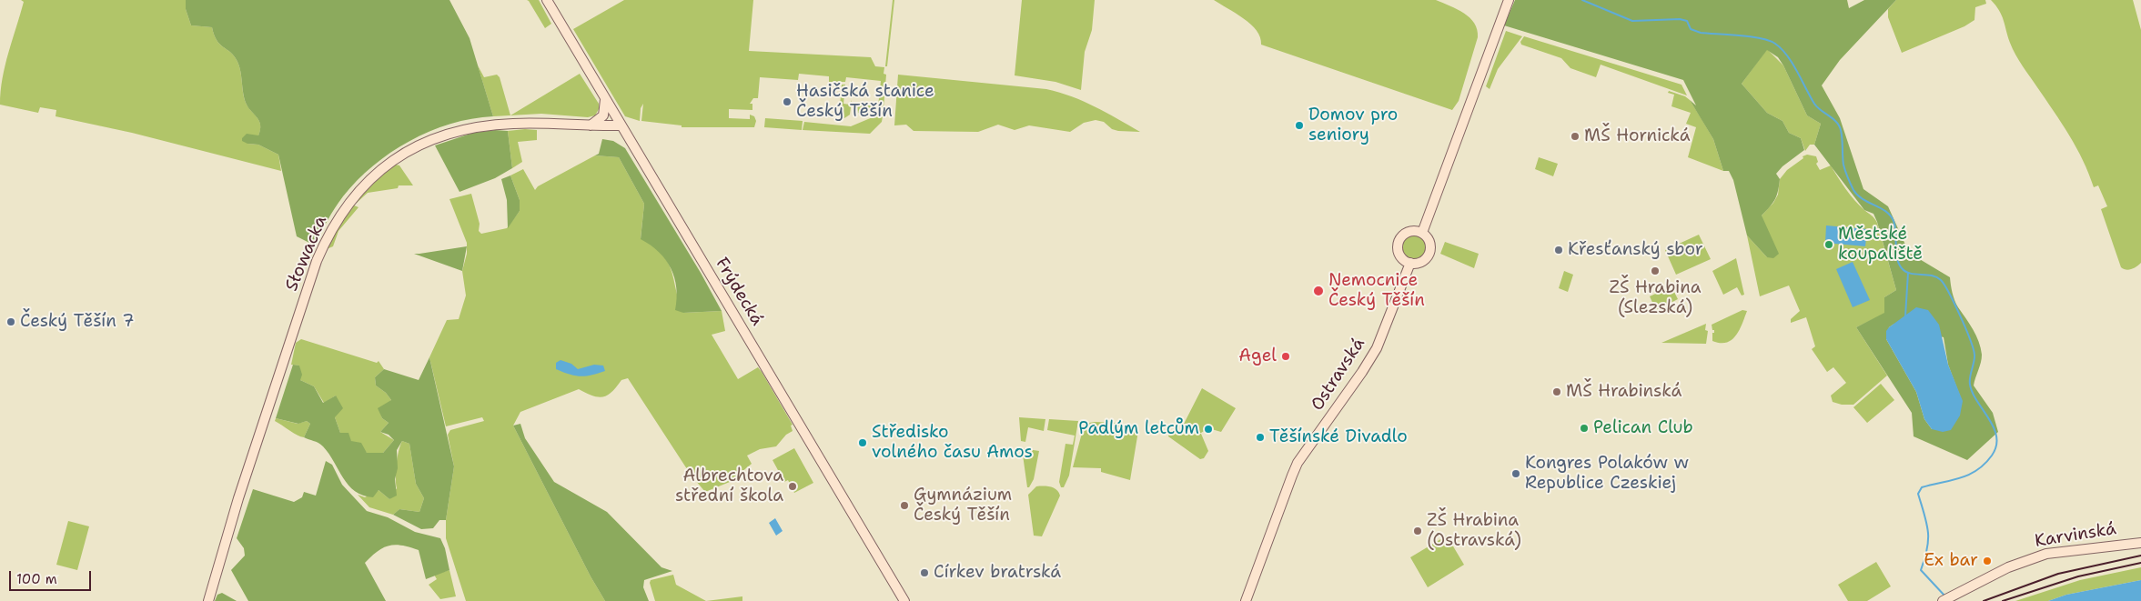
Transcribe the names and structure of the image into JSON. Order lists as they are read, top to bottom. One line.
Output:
{"streets":{"street":["Słowacka","Frýdecká","Ostravská","Karvinská"]},"crossings":[["Słowacka","Frýdecká"]],"places":["Hasičská stanice Český Těšín","Domov pro seniory","MŠ Hornická","Městské koupaliště","Křesťanský sbor","ZŠ Hrabina (Slezská)","Nemocnice Český Těšín","Český Těšín 7","Agel","MŠ Hrabinská","Pelican Club","Padlým letcům","Těšínské Divadlo","Středisko volného času Amos","Kongres Polaków w Republice Czeskiej","Albrechtova střední škola","Gymnázium Český Těšín","ZŠ Hrabina (Ostravská)","Ex bar","Církev bratrská"],"scale_bar":"100 m"}
